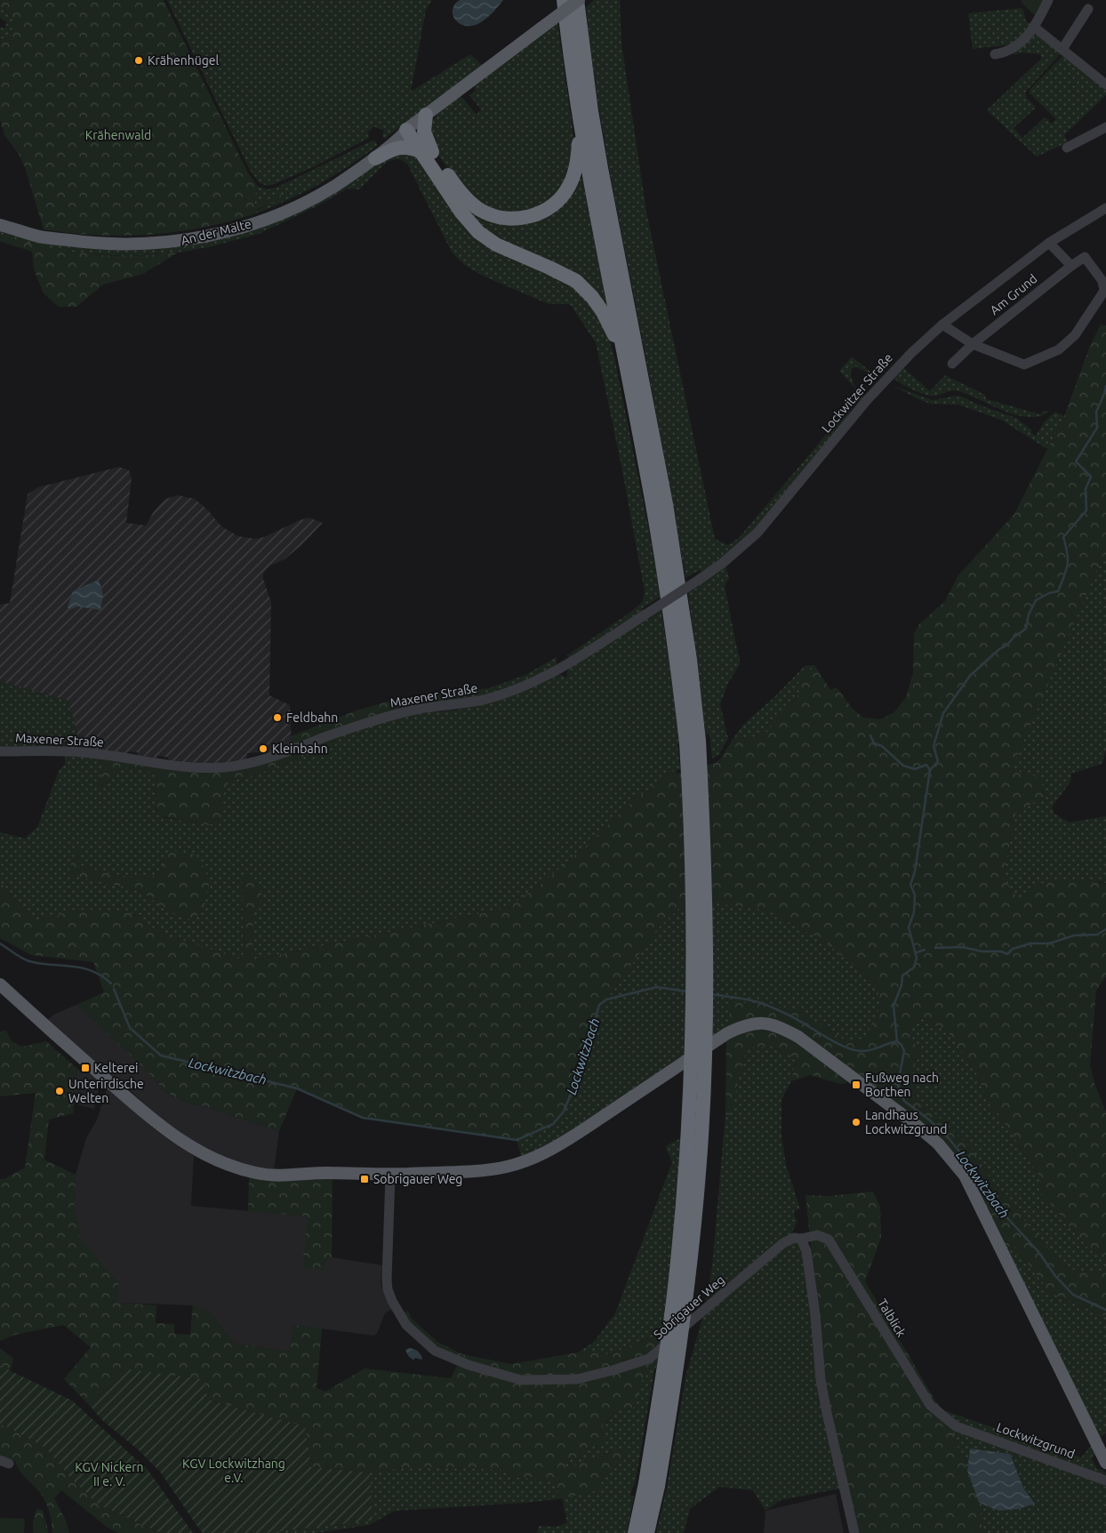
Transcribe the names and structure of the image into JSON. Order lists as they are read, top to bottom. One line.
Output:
{"streets":{"main road":["An der Malte"],"street":["Am Grund","Lockwitzer Straße","Maxener Straße","Sobrigauer Weg","Talblick","Lockwitzgrund"]},"crossings":[["Am Grund","Lockwitzer Straße"],["Lockwitzer Straße","Maxener Straße"],["Sobrigauer Weg","Talblick"],["Talblick","Lockwitzgrund"]],"water":["Lockwitzbach"],"parks":["Krähenwald","KGV Lockwitzhang e.V.","KGV Nickern II e. V."],"places":{"other":["Krähenhügel","Feldbahn","Kleinbahn","Unterirdische Welten","Landhaus Lockwitzgrund"],"transit":["Kelterei","Fußweg nach Borthen","Sobrigauer Weg"]}}
